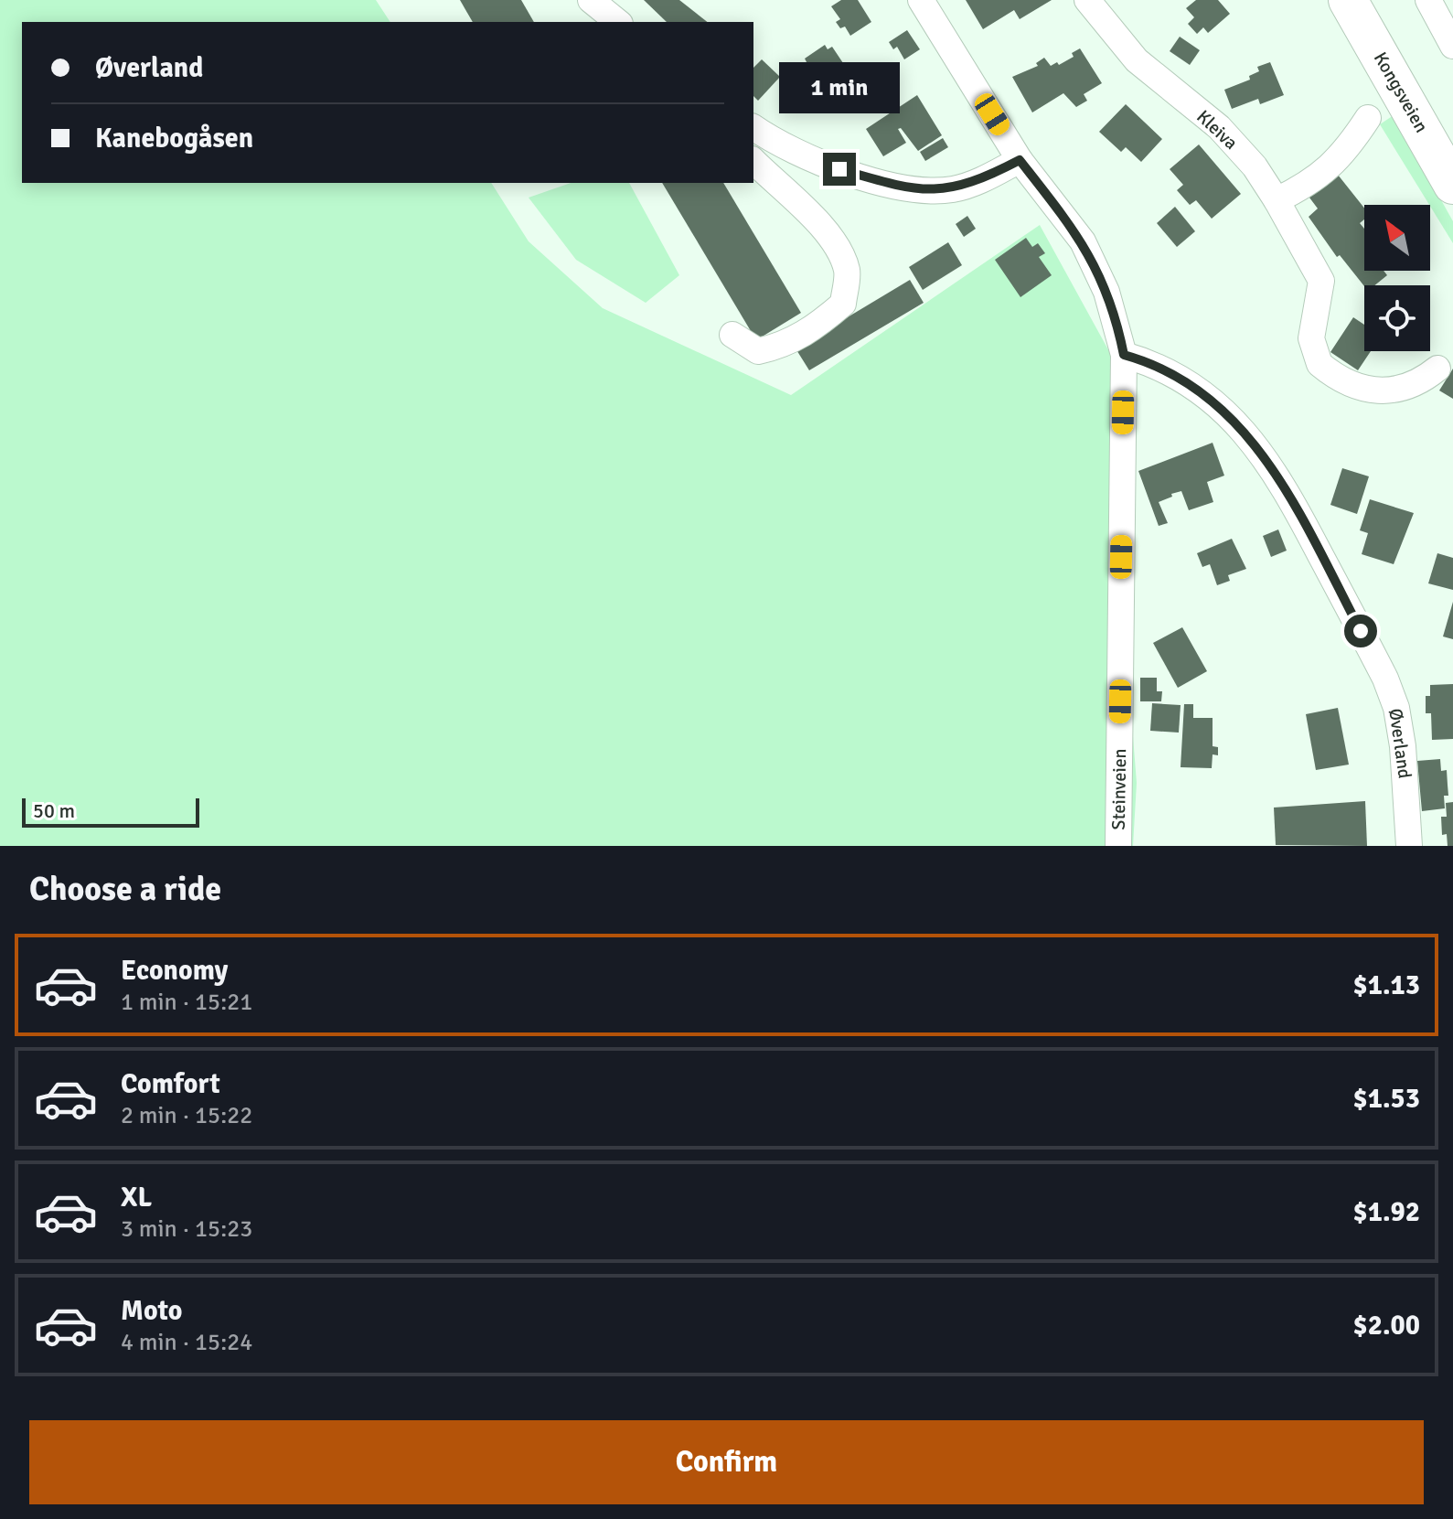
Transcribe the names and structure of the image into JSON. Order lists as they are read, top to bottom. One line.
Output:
{"streets":{"highway":["Kongsveien"],"street":["Kleiva","Øverland","Steinveien"]},"crossings":[["Øverland","Steinveien"]],"scale_bar":"50 m","north":"top left","page":{"banner":["Øverland","Kanebogåsen"],"bubble":"1 min","scale":"50 m","heading":"Choose a ride","list":[{"name":"Economy","note":"1 min · 15:21","value":"$1.13"},{"name":"Comfort","note":"2 min · 15:22","value":"$1.53"},{"name":"XL","note":"3 min · 15:23","value":"$1.92"},{"name":"Moto","note":"4 min · 15:24","value":"$2.00"}],"buttons":"Confirm"}}
